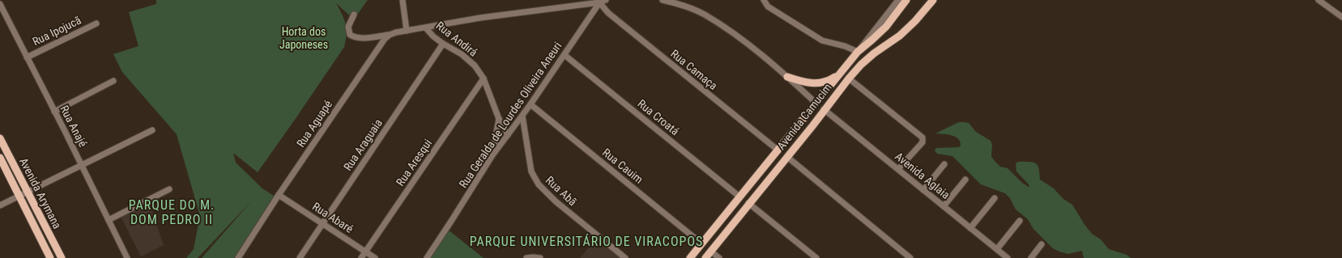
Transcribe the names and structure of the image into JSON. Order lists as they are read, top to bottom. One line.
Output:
{"streets":{"main road":["Avenida Camucim","Avenida Arymana"],"street":["Rua Ipojucã","Rua Andirá","Rua Camaça","Rua Geralda de Lourdes Oliveira Aneuri","Rua Croatá","Rua Aguapé","Rua Anajé","Rua Araguaia","Rua Aresqui","Rua Cauim","Avenida Aglaia","Rua Abã","Rua Abaré"]},"crossings":[["Rua Ipojucã","Rua Anajé"],["Rua Andirá","Rua Geralda de Lourdes Oliveira Aneuri"],["Rua Andirá","Rua Araguaia"],["Rua Andirá","Rua Aresqui"],["Rua Camaça","Rua Geralda de Lourdes Oliveira Aneuri"],["Rua Camaça","Avenida Camucim"],["Rua Geralda de Lourdes Oliveira Aneuri","Rua Croatá"],["Rua Geralda de Lourdes Oliveira Aneuri","Rua Cauim"],["Rua Geralda de Lourdes Oliveira Aneuri","Rua Abã"],["Avenida Camucim","Rua Croatá"],["Avenida Camucim","Rua Cauim"],["Avenida Camucim","Avenida Aglaia"],["Rua Aguapé","Rua Abaré"],["Rua Araguaia","Rua Abaré"],["Rua Aresqui","Rua Abaré"]],"districts":["PARQUE DO M. DOM PEDRO II","PARQUE UNIVERSITÁRIO DE VIRACOPOS"],"parks":["Horta dos Japoneses"]}
